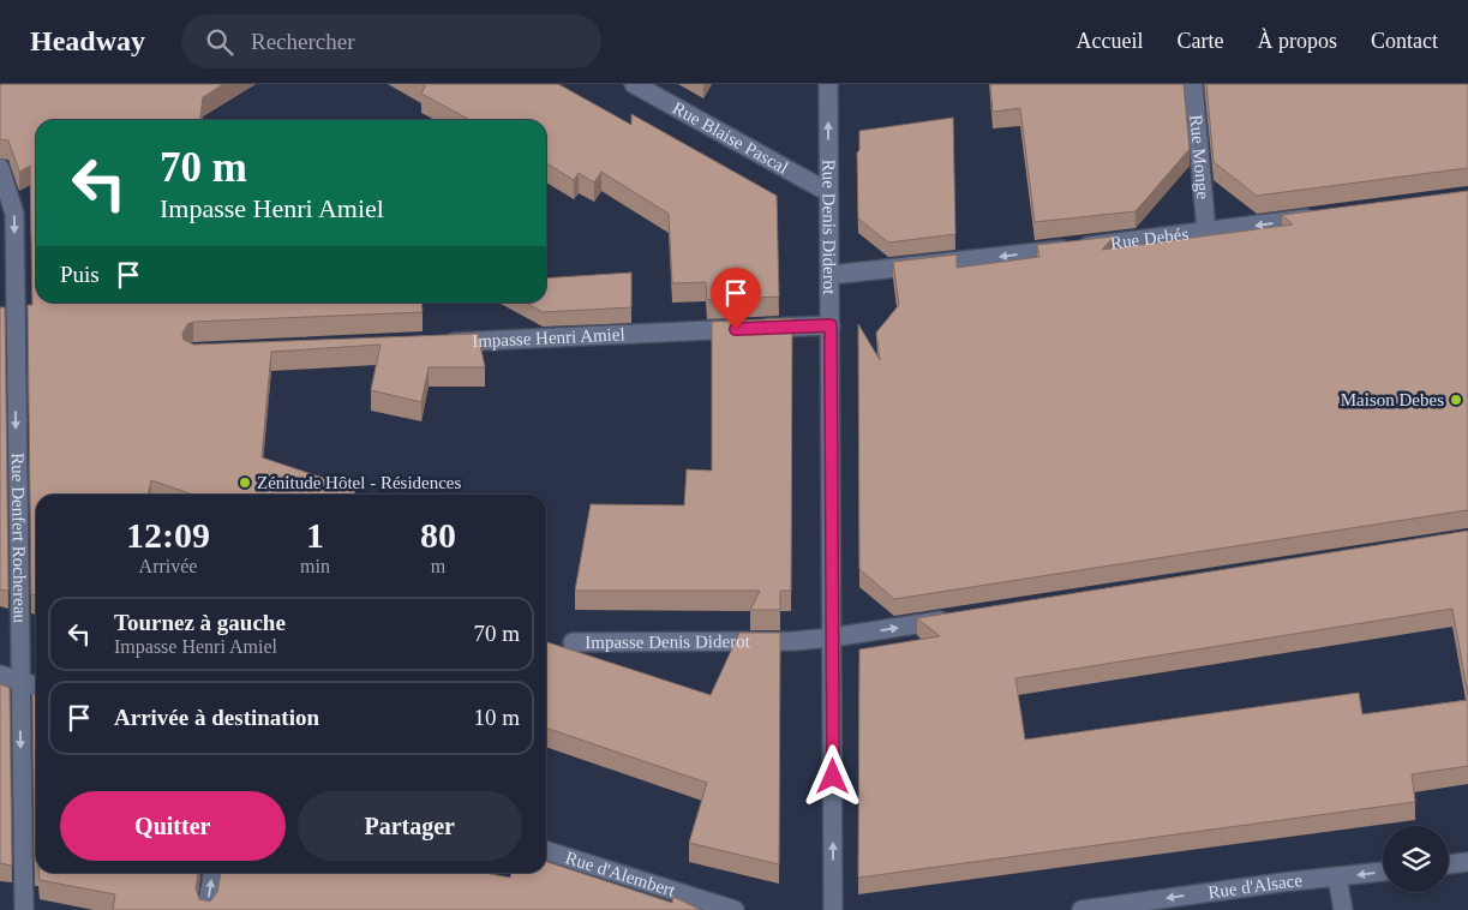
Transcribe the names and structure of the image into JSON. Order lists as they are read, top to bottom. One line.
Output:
{"streets":{"street":["Rue Blaise Pascal","Rue Monge","Rue Denis Diderot","Rue Debés","Impasse Henri Amiel","Rue Denfert Rochereau","Impasse Denis Diderot","Rue d'Alembert","Rue d'Alsace"]},"crossings":[["Rue Blaise Pascal","Rue Denis Diderot"],["Rue Monge","Rue Debés"],["Rue Denis Diderot","Rue Debés"],["Rue Denis Diderot","Impasse Henri Amiel"],["Rue Denis Diderot","Impasse Denis Diderot"]],"one_way":["Rue Denis Diderot","Rue Debés","Rue Denfert Rochereau","Rue d'Alsace"],"places":["Maison Debes","Zénitude Hôtel - Résidences"],"page":{"header":"Headway","search":"Rechercher","nav":["Accueil","Carte","À propos","Contact"],"turn":["70 m","Impasse Henri Amiel"],"then":"Puis","eta":["12:09","Arrivée","1","min","80","m"],"list":[{"name":"Tournez à gauche","note":"Impasse Henri Amiel","value":"70 m"},{"name":"Arrivée à destination","value":"10 m"}],"buttons":["Quitter","Partager"]}}
